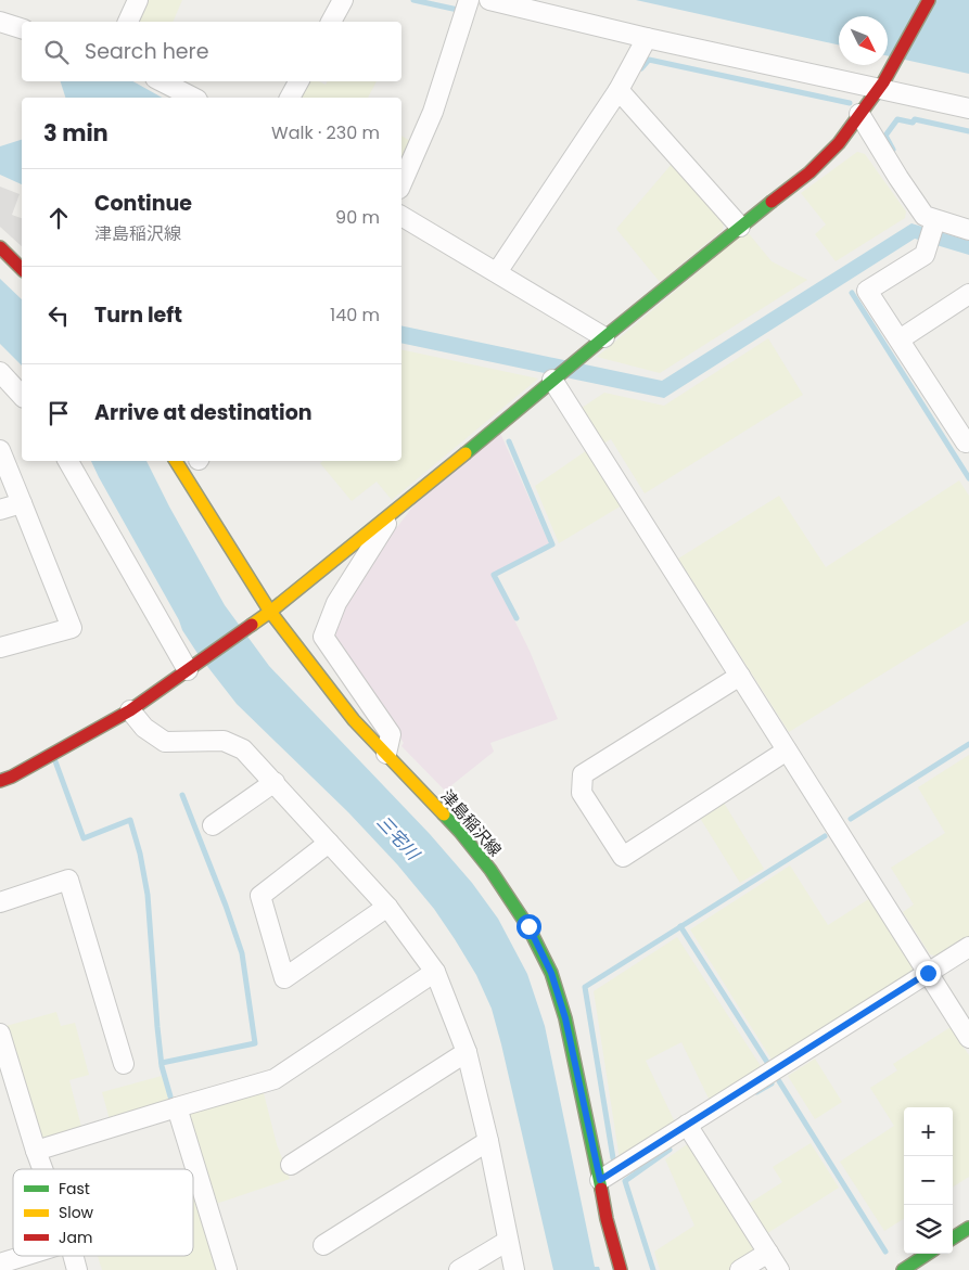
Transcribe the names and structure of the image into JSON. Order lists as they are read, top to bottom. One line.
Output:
{"streets":{"street":["津島稲沢線"]},"water":["三宅川"],"legend":["Fast","Slow","Jam"],"north":"bottom right","page":{"search":"Search here","heading":["3 min","Walk · 230 m"],"list":[["Continue","津島稲沢線","90 m"],["Turn left","140 m"],"Arrive at destination"],"map_buttons":["+","−"]}}
